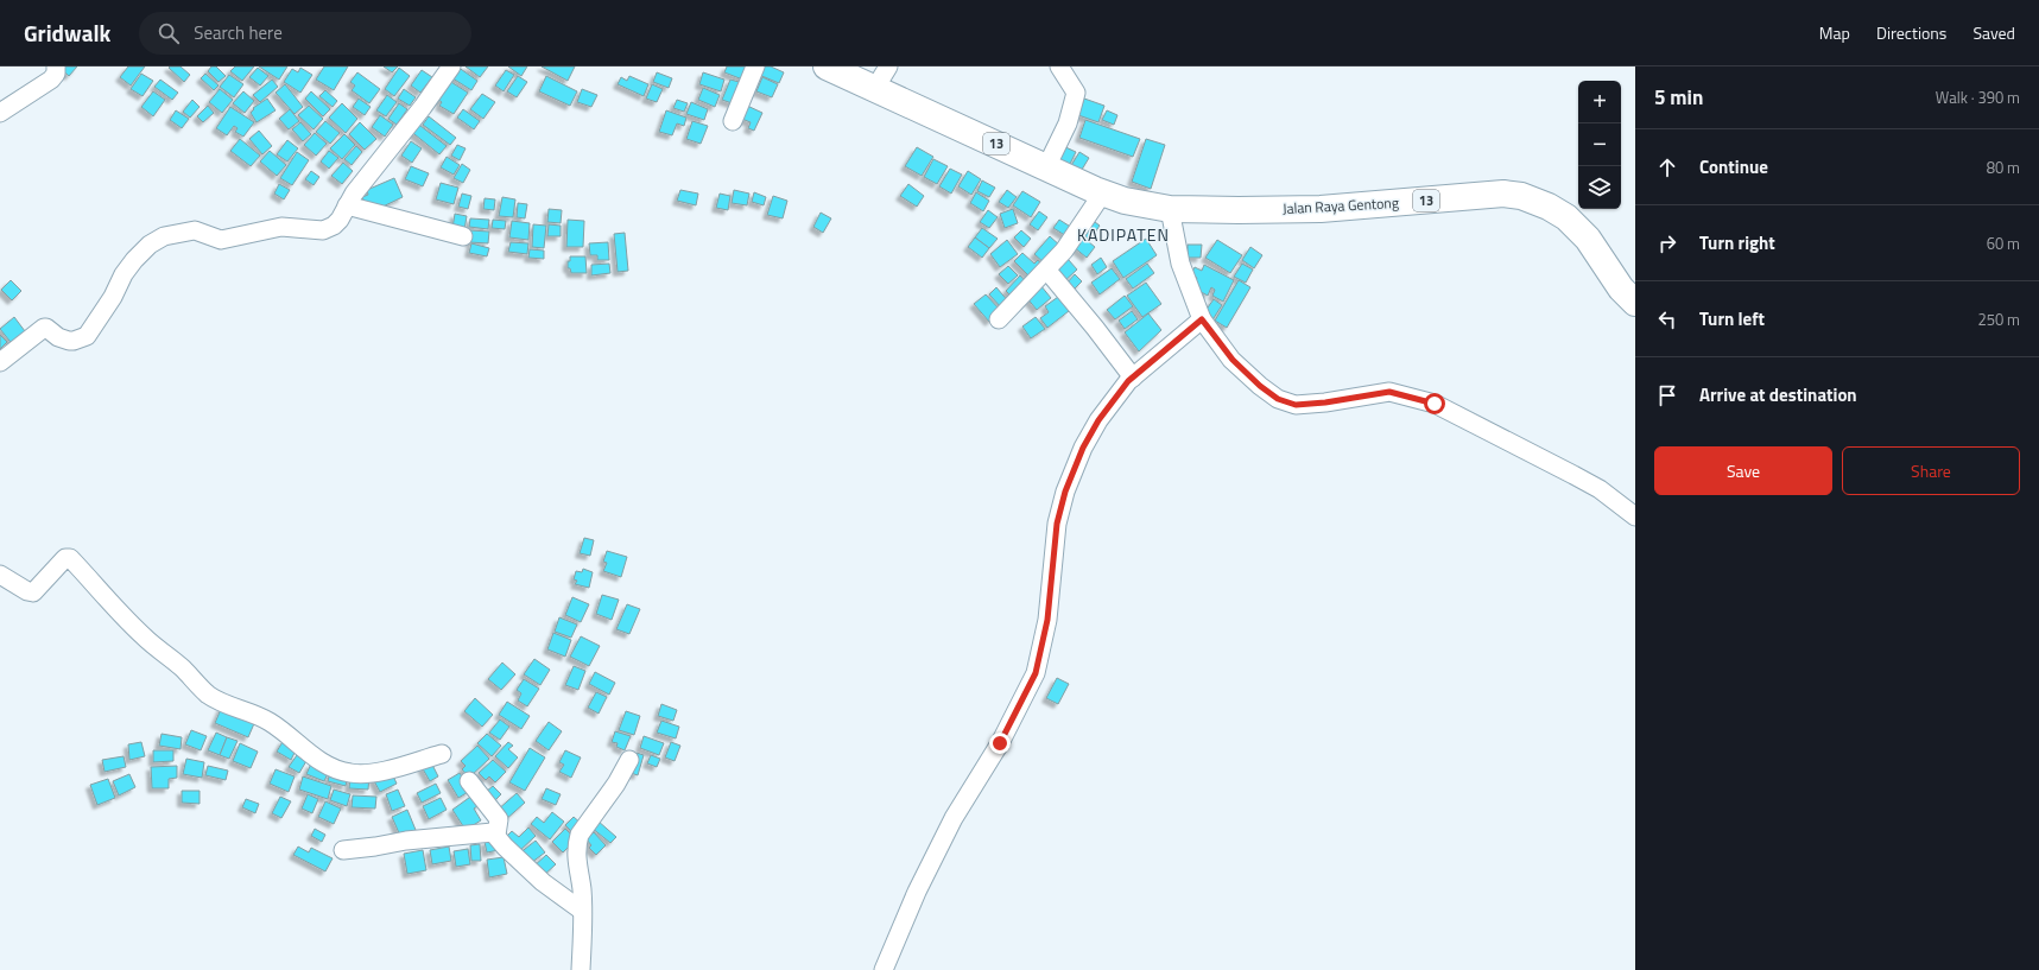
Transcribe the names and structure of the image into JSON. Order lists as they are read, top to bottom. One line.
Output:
{"streets":{"highway":["13","Jalan Raya Gentong"]},"crossings":[["13","Jalan Raya Gentong"]],"districts":["KADIPATEN"],"page":{"header":"Gridwalk","search":"Search here","nav":["Map","Directions","Saved"],"heading":["5 min","Walk · 390 m"],"map_buttons":["+","−"],"list":[["Continue","80 m"],["Turn right","60 m"],["Turn left","250 m"],"Arrive at destination"],"buttons":["Save","Share"]}}
